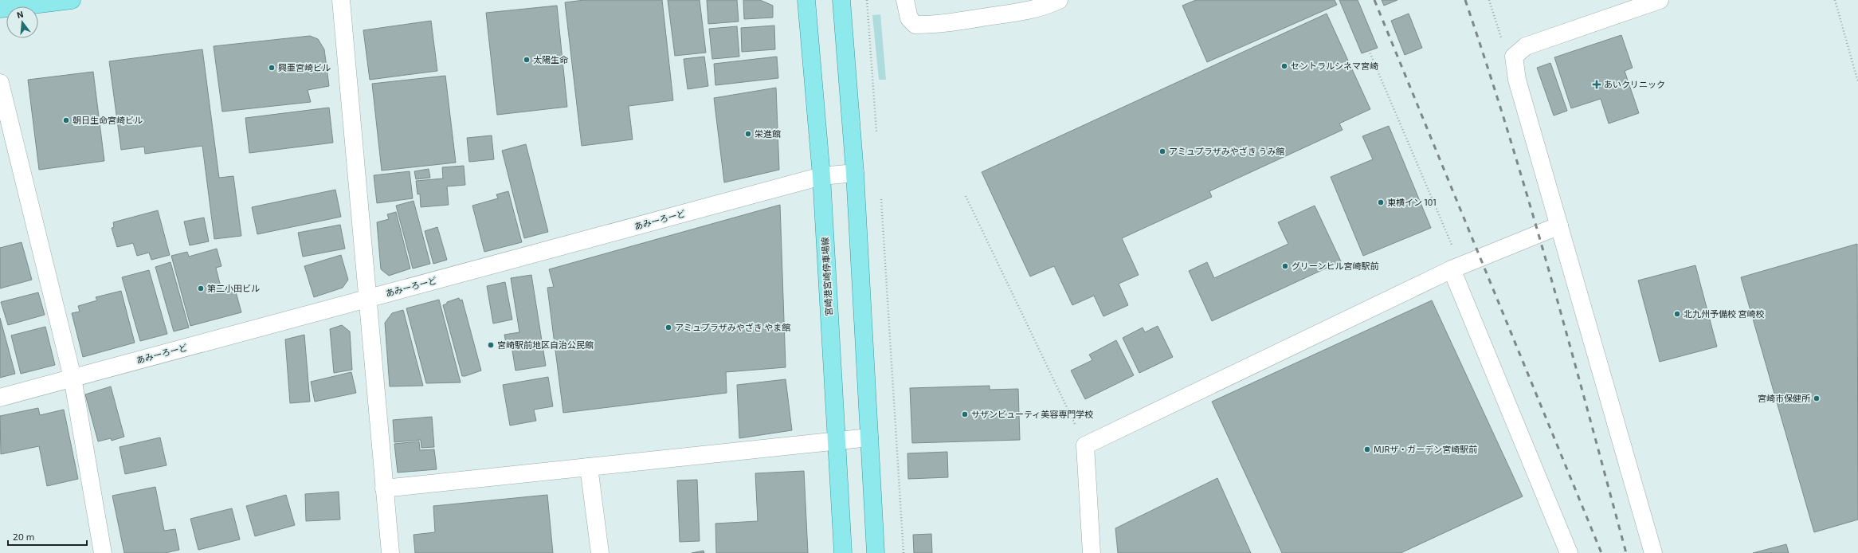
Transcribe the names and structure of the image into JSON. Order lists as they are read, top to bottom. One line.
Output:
{"streets":{"main road":["宮崎港宮崎停車場線"],"street":["あみーろーど"]},"crossings":[["あみーろーど","宮崎港宮崎停車場線"]],"places":{"other":["太陽生命","セントラルシネマ宮崎","興亜宮崎ビル","朝日生命宮崎ビル","栄進館","アミュプラザみやざき うみ館","東横イン 101","グリーンヒル宮崎駅前","第二小田ビル","北九州予備校 宮崎校","アミュプラザみやざき やま館","宮崎駅前地区自治公民館","宮崎市保健所","サザンビューティ美容専門学校","MJRザ・ガーデン宮崎駅前"],"health":["あいクリニック"]},"scale_bar":"20 m","north":"top"}
